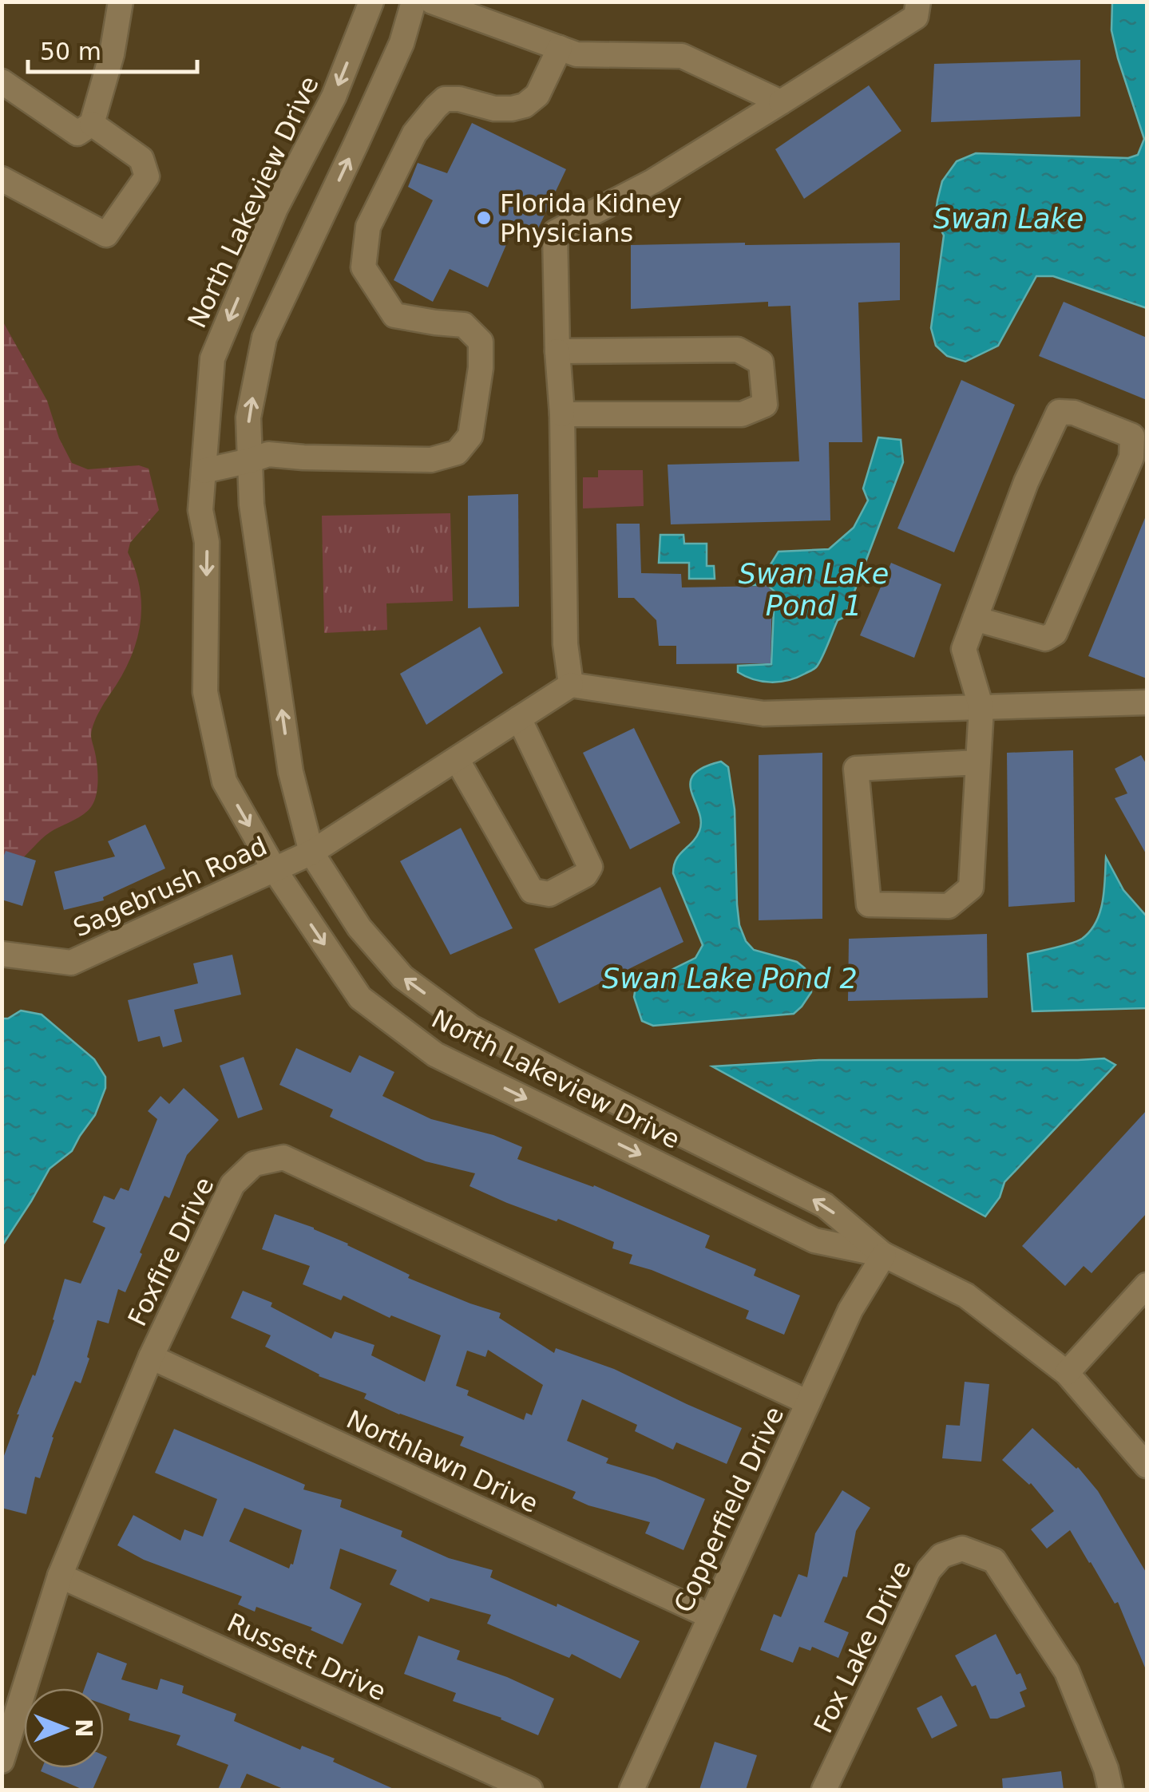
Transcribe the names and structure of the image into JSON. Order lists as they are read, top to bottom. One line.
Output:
{"streets":{"street":["North Lakeview Drive","Sagebrush Road","Foxfire Drive","Northlawn Drive","Copperfield Drive","Fox Lake Drive","Russett Drive"]},"crossings":[["North Lakeview Drive","Sagebrush Road"],["North Lakeview Drive","Copperfield Drive"],["Foxfire Drive","Northlawn Drive"],["Foxfire Drive","Copperfield Drive"],["Foxfire Drive","Russett Drive"],["Northlawn Drive","Copperfield Drive"]],"water":["Swan Lake","Swan Lake Pond 1","Swan Lake Pond 2"],"places":["Florida Kidney Physicians"],"scale_bar":"50 m","north":"right"}
